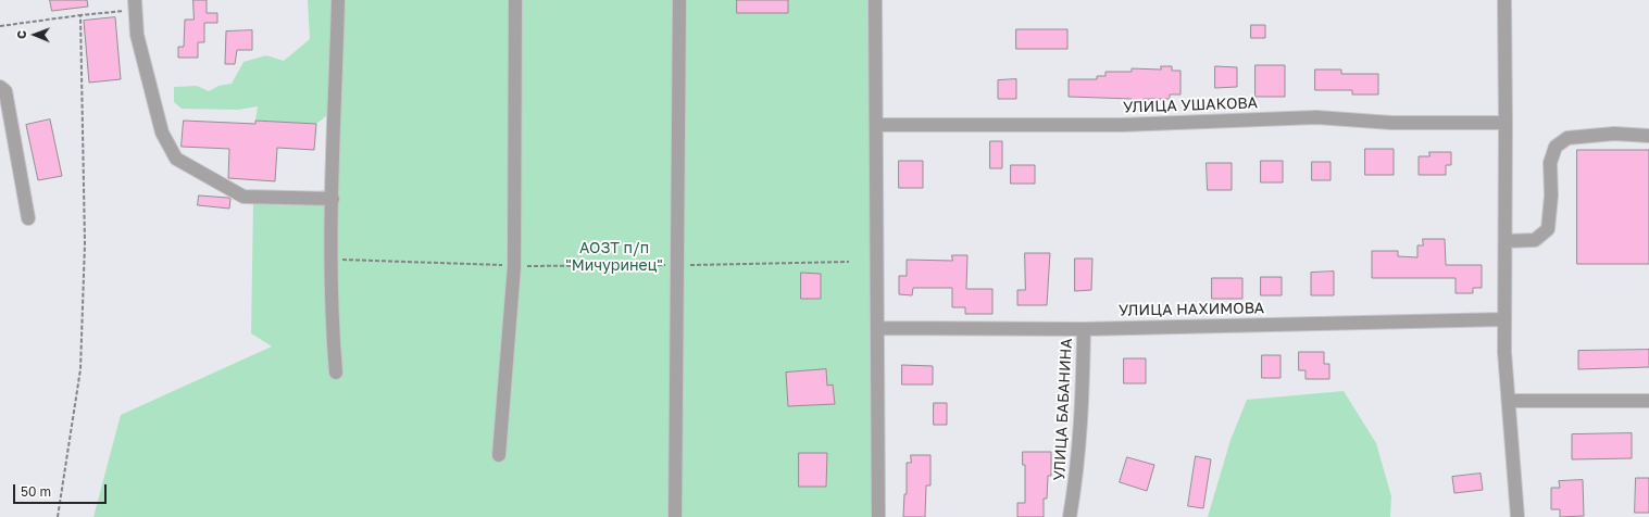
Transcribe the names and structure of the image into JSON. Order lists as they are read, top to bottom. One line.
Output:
{"streets":{"street":["УЛИЦА УШАКОВА","УЛИЦА НАХИМОВА","УЛИЦА БАБАНИНА"]},"crossings":[["УЛИЦА НАХИМОВА","УЛИЦА БАБАНИНА"]],"parks":["АОЗТ п/п \"Мичуринец\""],"scale_bar":"50 m","north":"left"}
